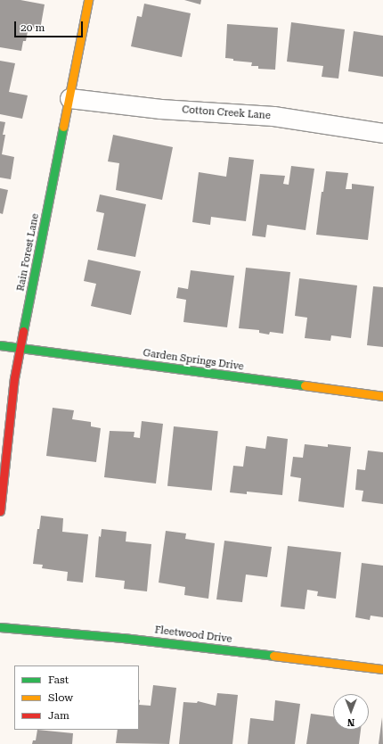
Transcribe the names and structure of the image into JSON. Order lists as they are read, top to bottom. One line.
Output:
{"streets":{"street":["Cotton Creek Lane","Rain Forest Lane","Garden Springs Drive","Fleetwood Drive"]},"crossings":[["Cotton Creek Lane","Rain Forest Lane"],["Rain Forest Lane","Garden Springs Drive"]],"legend":["Fast","Slow","Jam"],"scale_bar":"20 m","north":"bottom"}
